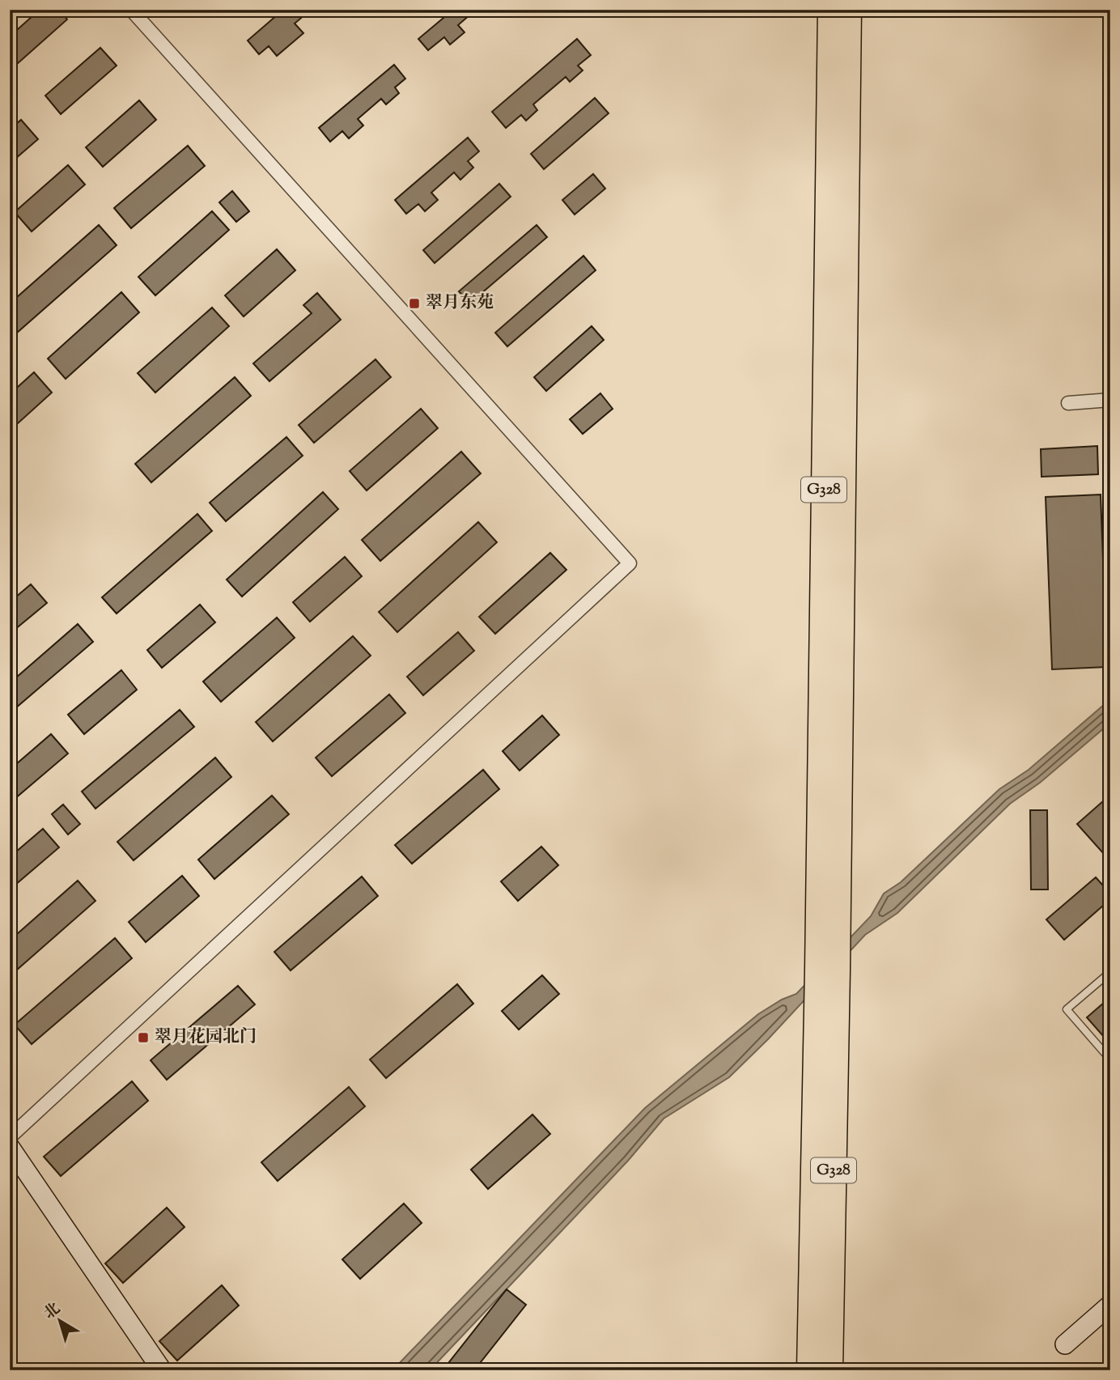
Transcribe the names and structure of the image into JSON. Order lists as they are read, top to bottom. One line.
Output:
{"streets":{"highway":["G328"]},"places":{"transit":["翠月东苑","翠月花园北门"]},"north":"top left"}
